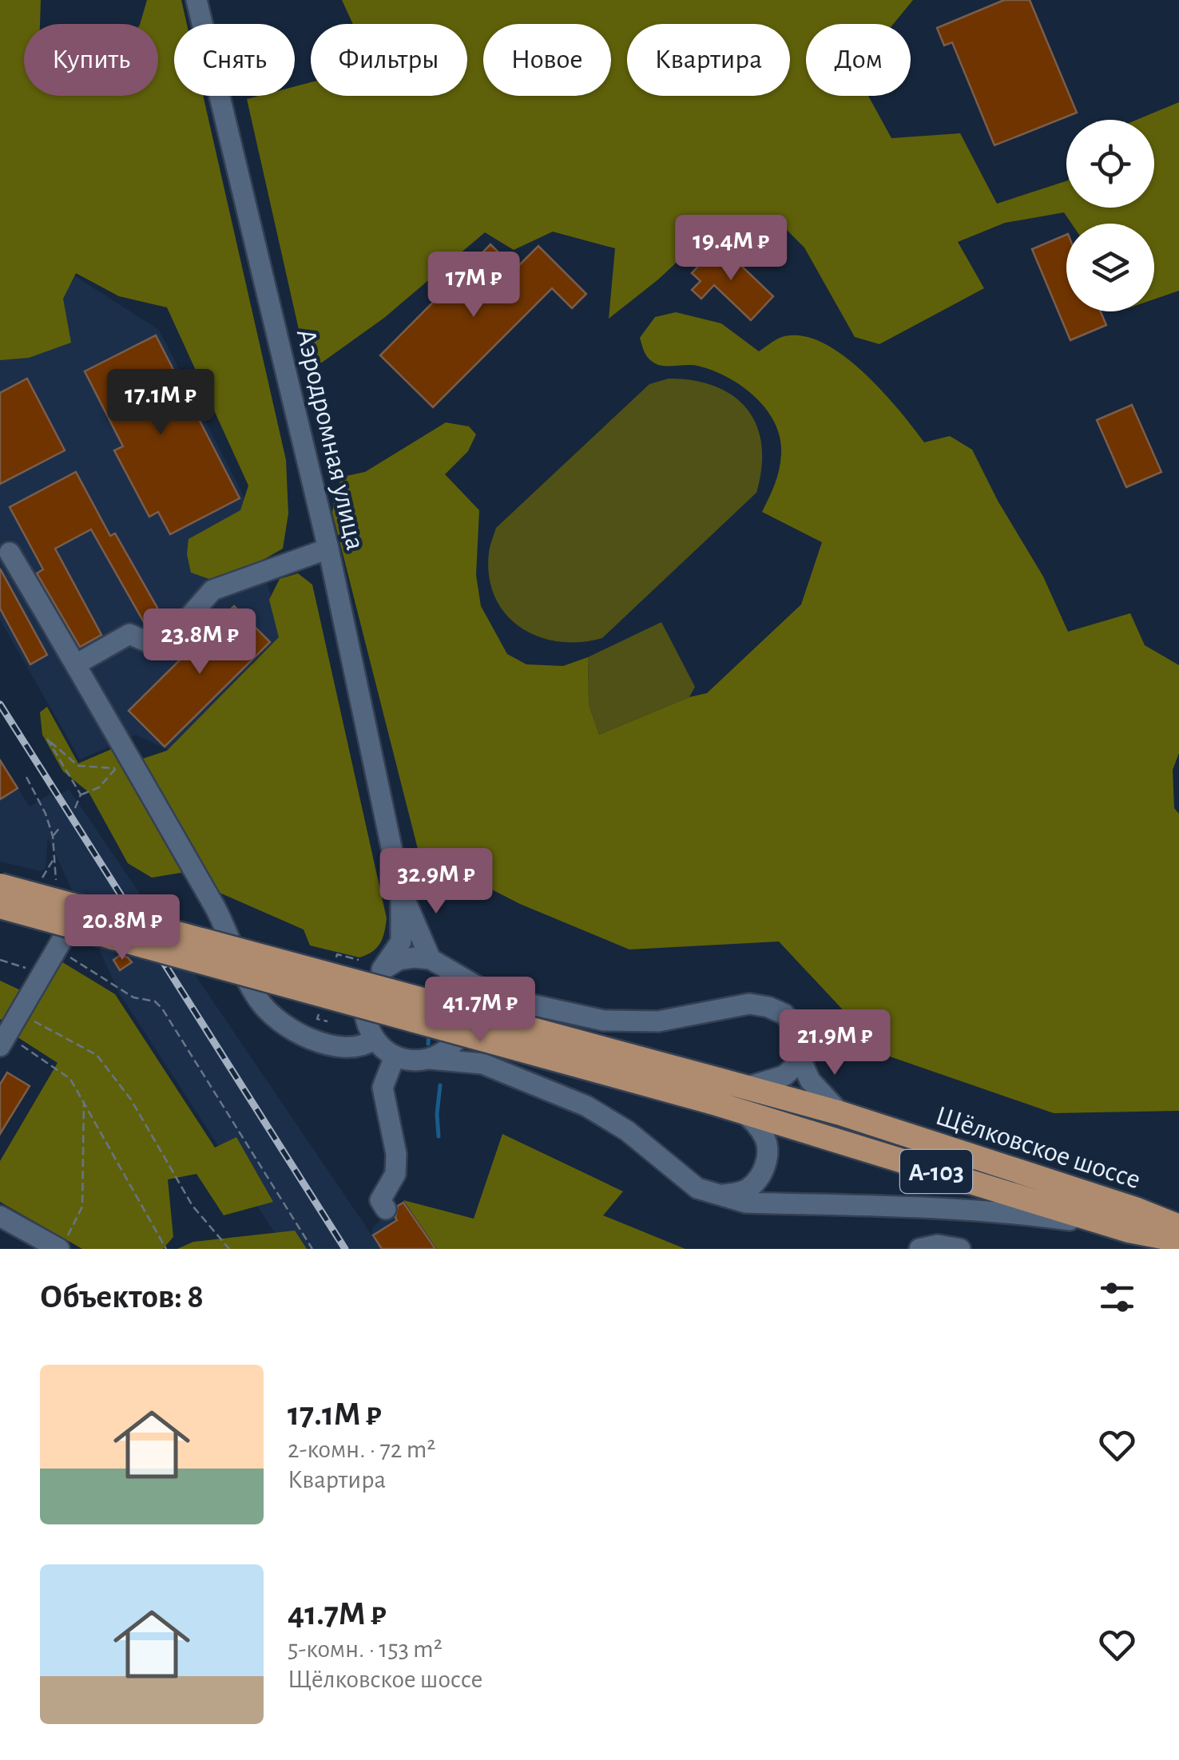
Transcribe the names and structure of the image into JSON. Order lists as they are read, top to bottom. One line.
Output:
{"streets":{"main road":["Щёлковское шоссе","А-103"],"street":["Аэродромная улица"]},"page":{"chip":["Купить","Снять","Фильтры","Новое","Квартира","Дом"],"price":["19.4M ₽","17M ₽","17.1M ₽","23.8M ₽","32.9M ₽","20.8M ₽","41.7M ₽","21.9M ₽"],"heading":"Объектов: 8","list":[{"name":"17.1M ₽","note":"2-комн. · 72 m² · Квартира"},{"name":"41.7M ₽","note":"5-комн. · 153 m² · Щёлковское шоссе"}]}}
